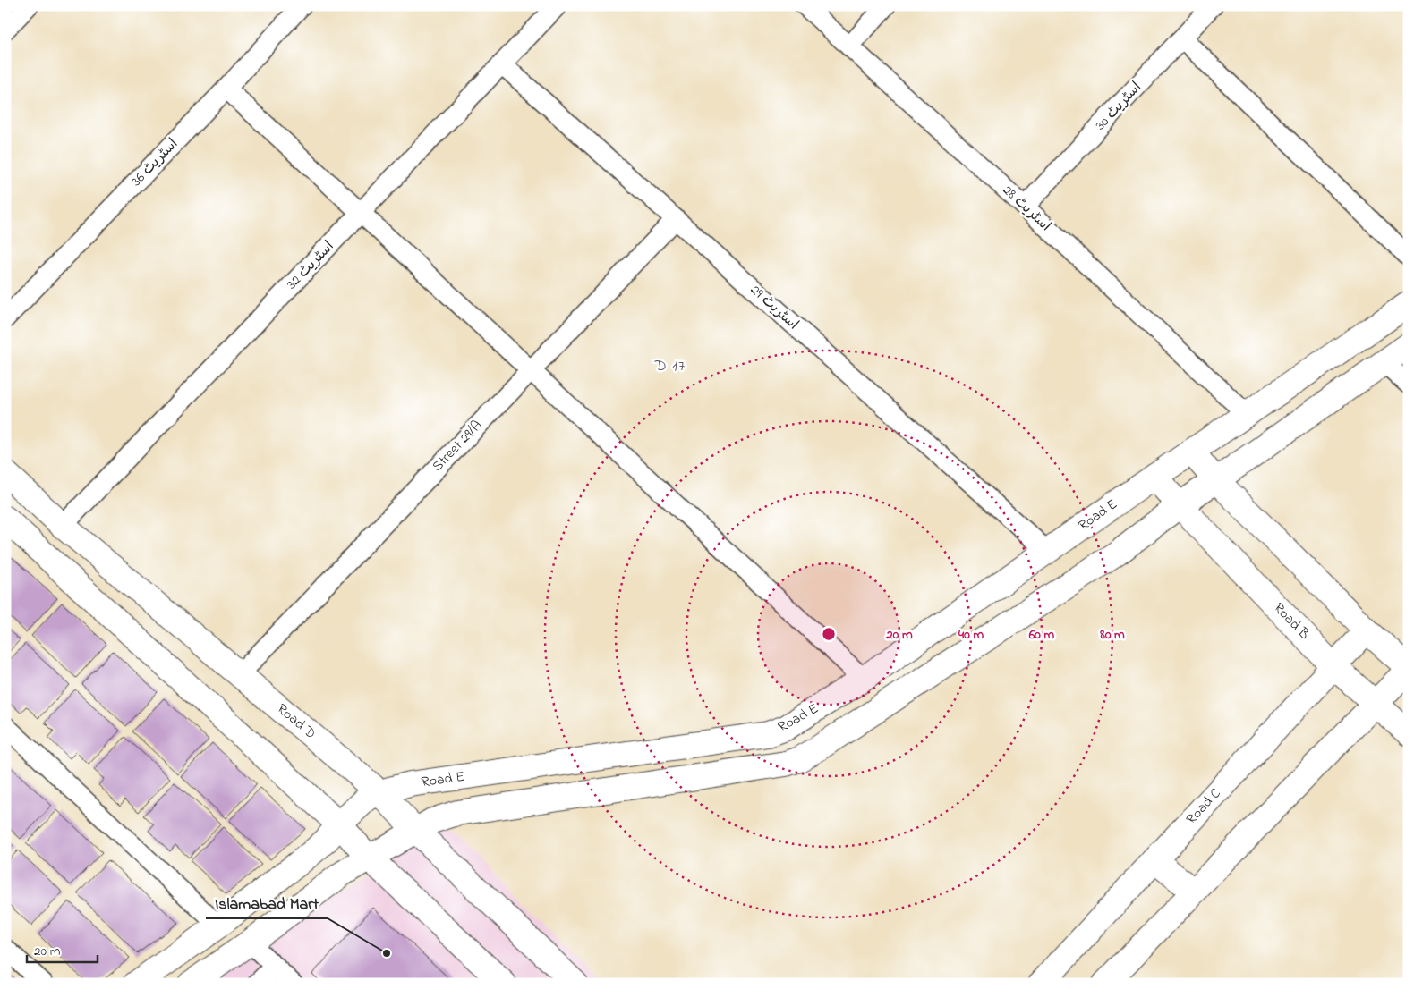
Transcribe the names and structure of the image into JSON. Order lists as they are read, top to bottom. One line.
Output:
{"streets":{"street":["اسٹریٹ 30","اسٹریٹ 36","اسٹریٹ 28","اسٹریٹ 32","اسٹریٹ 29","Street 29/A","Road E","Road B","Road D","Road C"]},"crossings":[["اسٹریٹ 30","اسٹریٹ 28"],["اسٹریٹ 28","Road E"],["اسٹریٹ 32","اسٹریٹ 29"],["اسٹریٹ 32","Road D"],["اسٹریٹ 29","Street 29/A"],["اسٹریٹ 29","Road E"],["Street 29/A","Road D"],["Road E","Road B"],["Road E","Road D"],["Road B","Road C"]],"districts":["D 17"],"places":["Islamabad Mart"],"scale_bar":"20 m","rings":["20 m","40 m","60 m","80 m"]}
